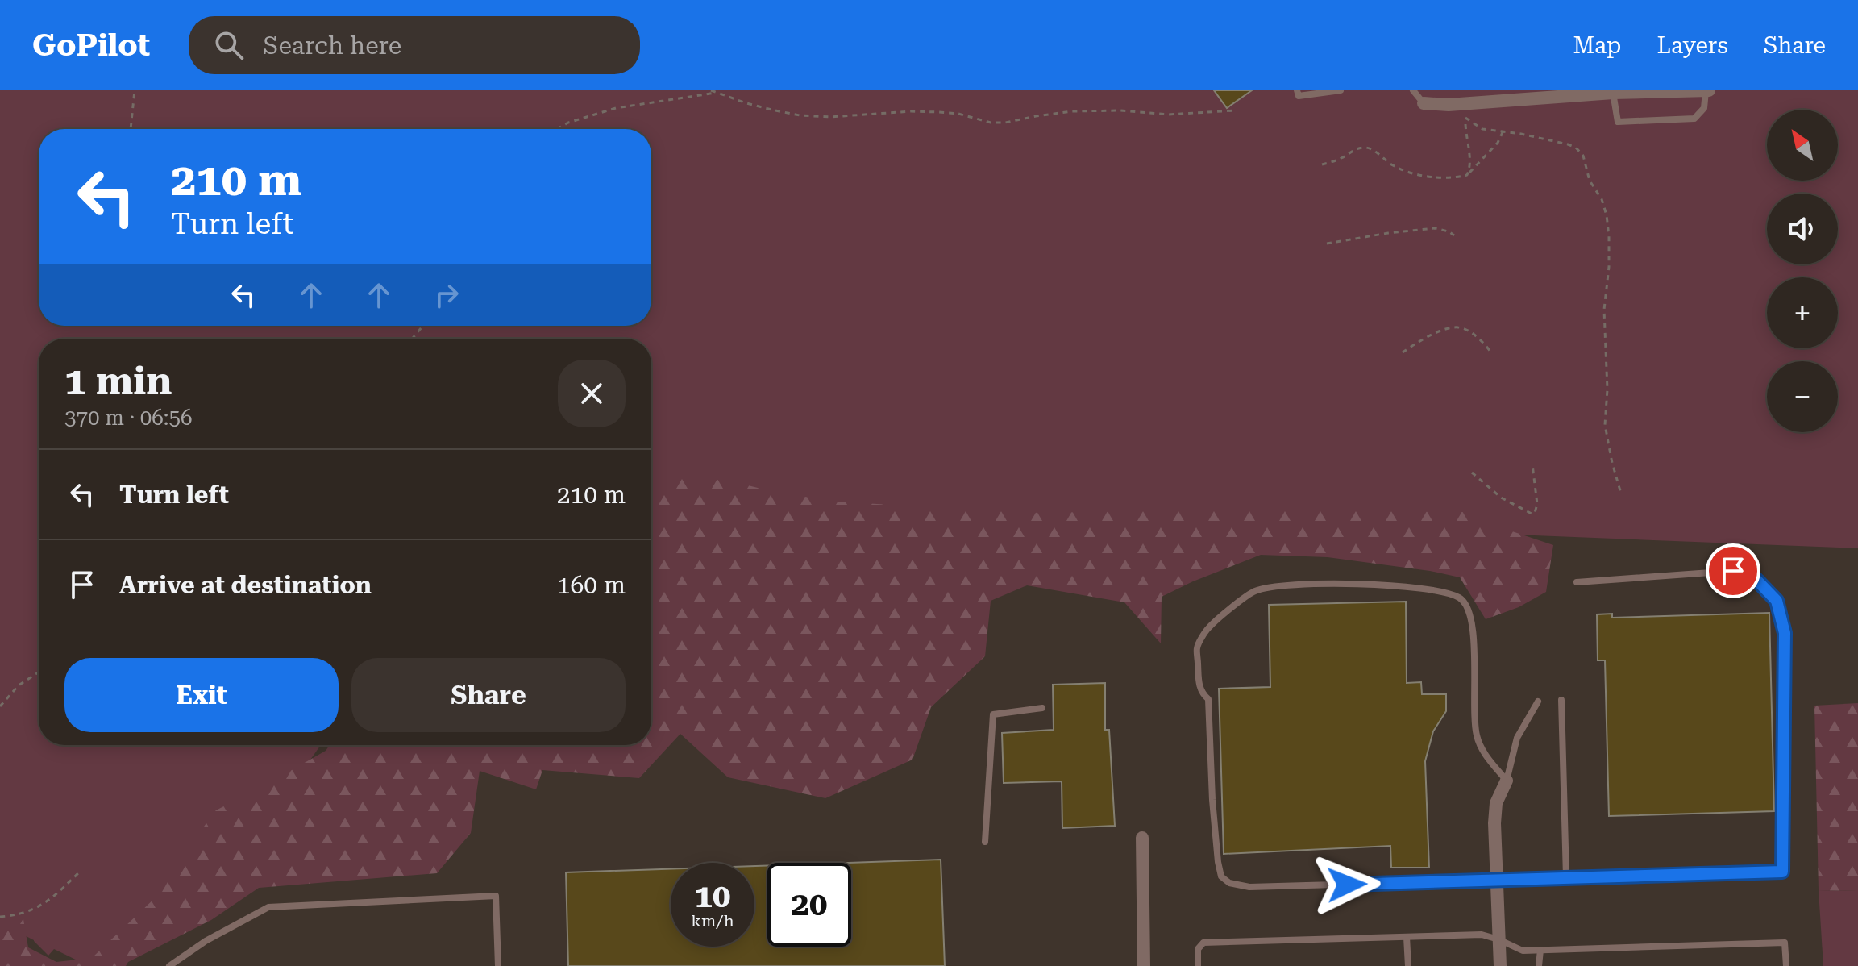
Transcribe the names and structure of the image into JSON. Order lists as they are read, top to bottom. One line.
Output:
{"north":"top left","page":{"header":"GoPilot","search":"Search here","nav":["Map","Layers","Share"],"map_buttons":["+","−"],"turn":["210 m","Turn left"],"heading":["1 min","370 m · 06:56"],"list":[{"name":"Turn left","value":"210 m"},{"name":"Arrive at destination","value":"160 m"}],"buttons":["Exit","Share"],"speed":"10 km/h","limit":"20"}}
